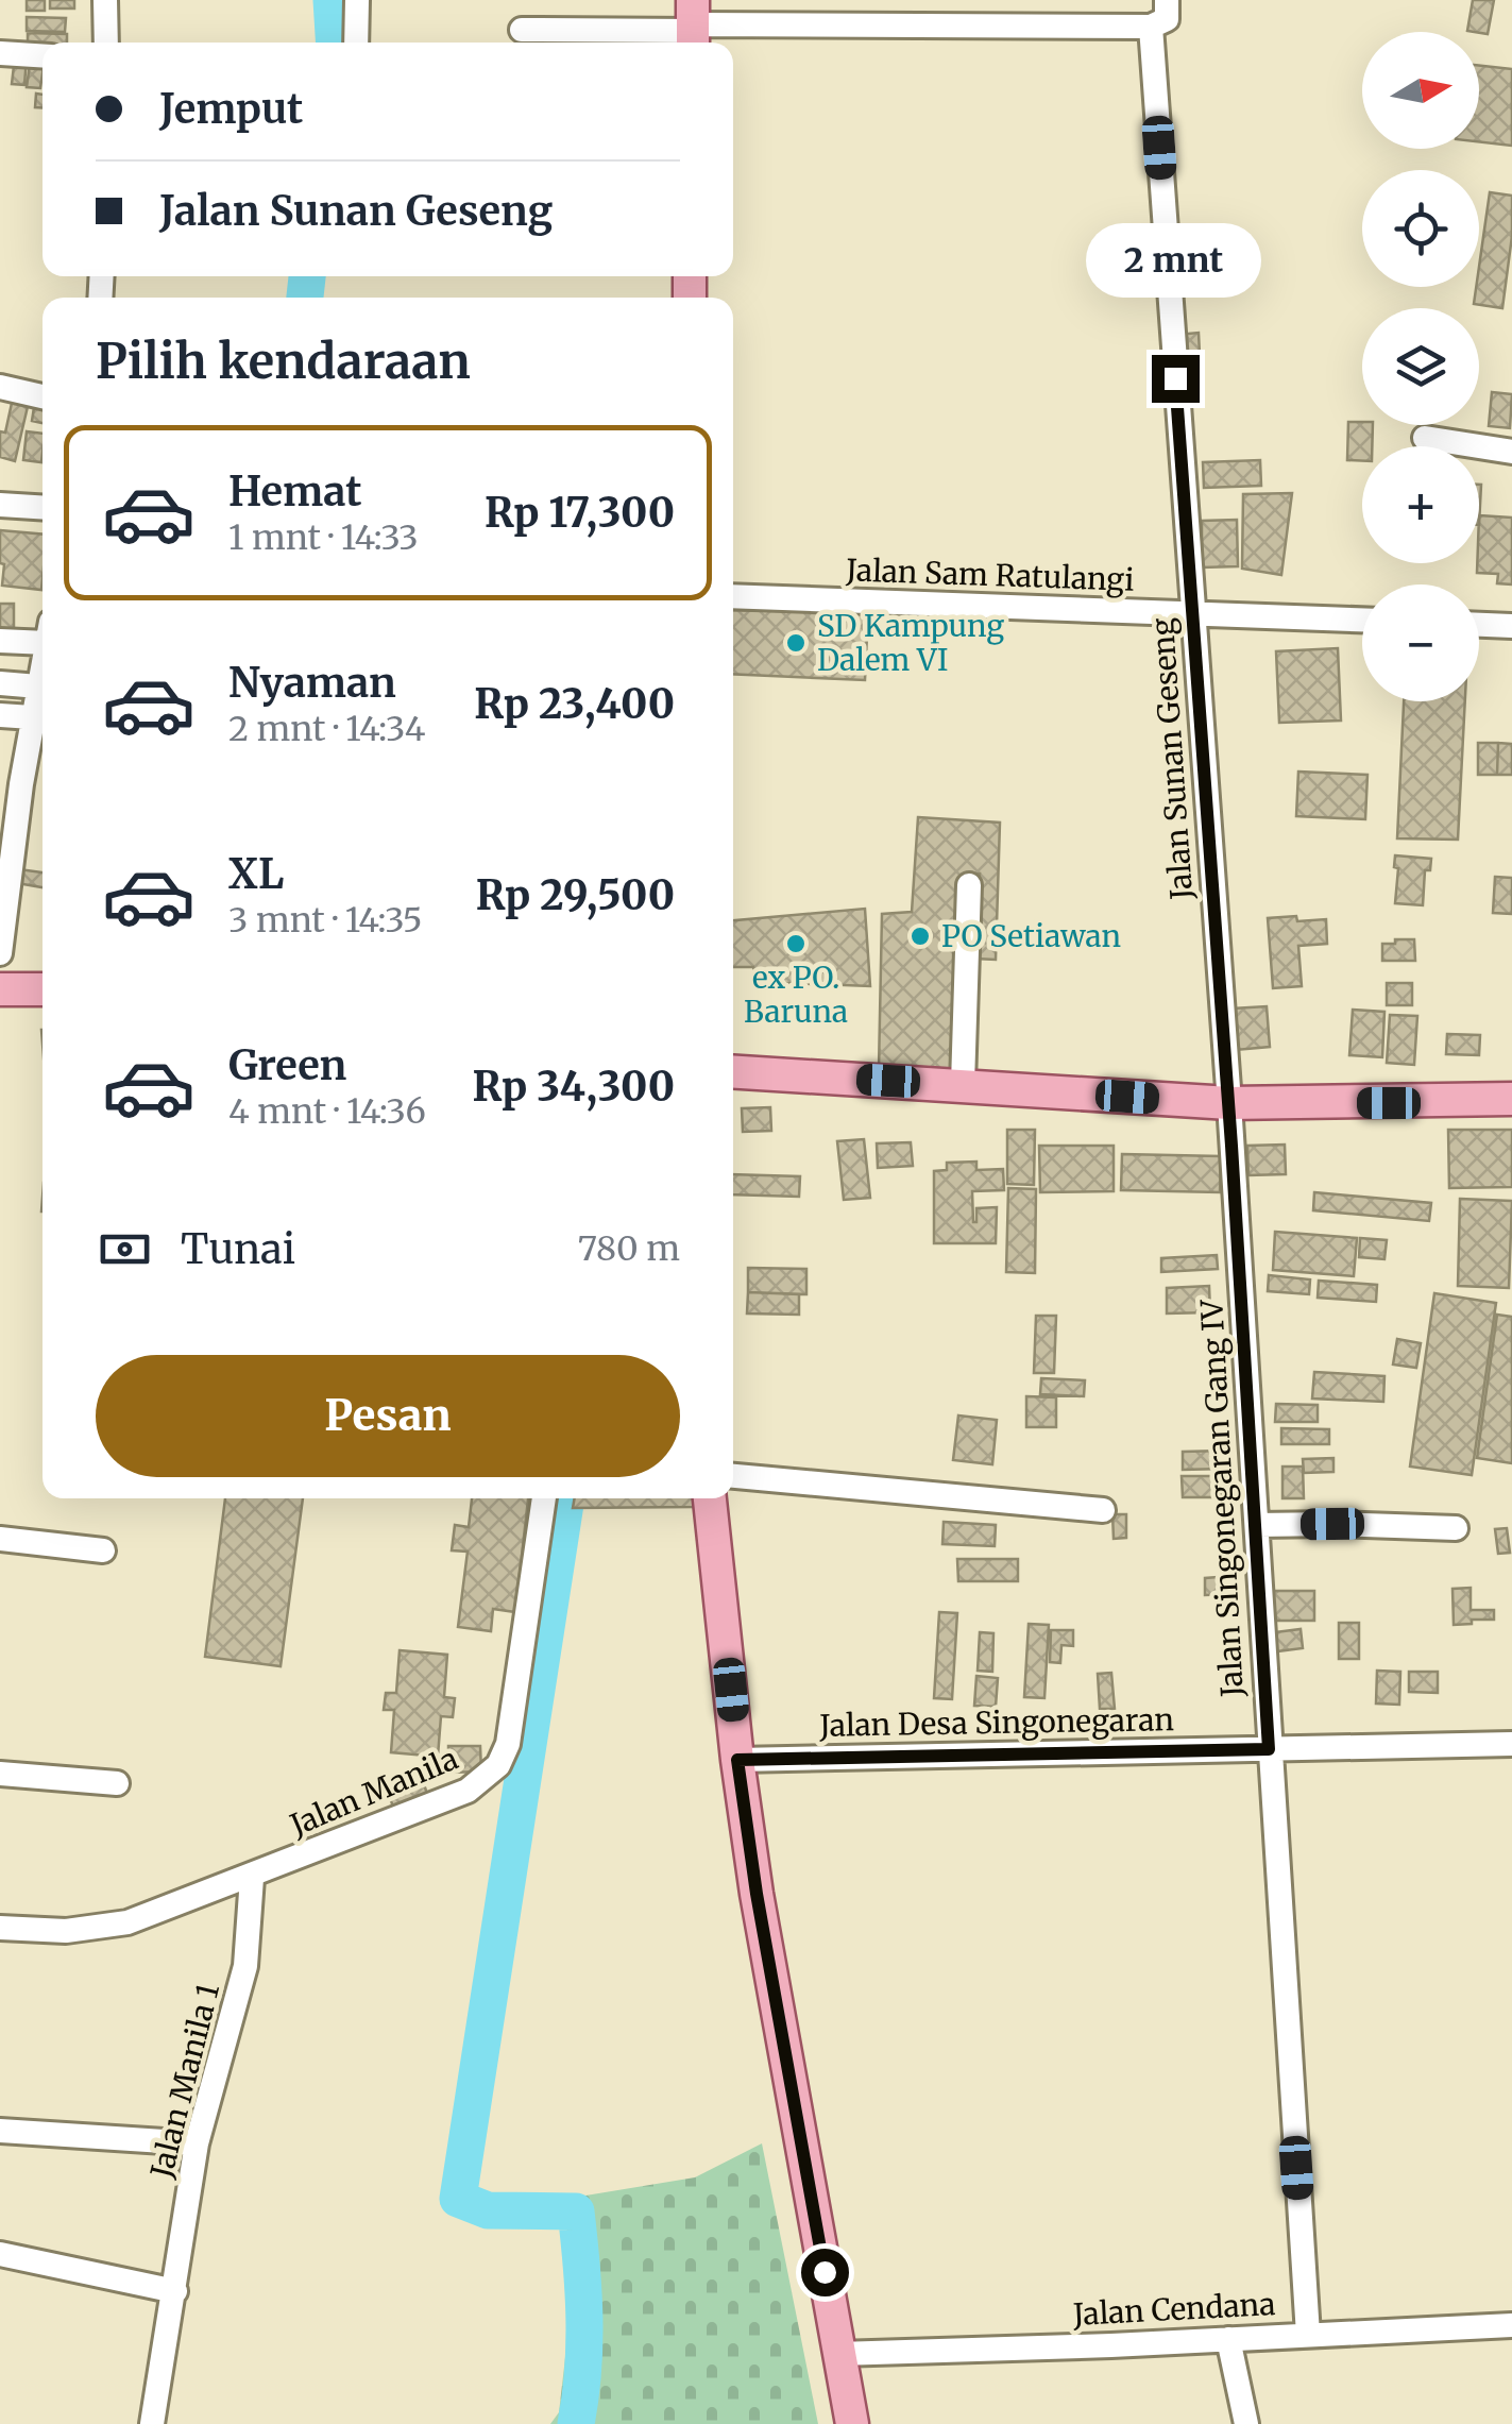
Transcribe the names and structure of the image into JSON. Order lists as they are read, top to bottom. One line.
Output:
{"streets":{"street":["Jalan Sam Ratulangi","Jalan Sunan Geseng","Jalan Singonegaran Gang IV","Jalan Desa Singonegaran","Jalan Manila","Jalan Manila 1","Jalan Cendana"]},"crossings":[["Jalan Sam Ratulangi","Jalan Sunan Geseng"],["Jalan Sunan Geseng","Jalan Singonegaran Gang IV"],["Jalan Singonegaran Gang IV","Jalan Desa Singonegaran"],["Jalan Singonegaran Gang IV","Jalan Cendana"],["Jalan Manila","Jalan Manila 1"]],"places":["SD Kampung Dalem VI","PO Setiawan","ex PO. Baruna"],"north":"right","page":{"map_buttons":["+","−"],"banner":["Jemput","Jalan Sunan Geseng"],"bubble":"2 mnt","heading":"Pilih kendaraan","list":[{"name":"Hemat","note":"1 mnt · 14:33","value":"Rp 17,300"},{"name":"Nyaman","note":"2 mnt · 14:34","value":"Rp 23,400"},{"name":"XL","note":"3 mnt · 14:35","value":"Rp 29,500"},{"name":"Green","note":"4 mnt · 14:36","value":"Rp 34,300"}],"pay":["Tunai","780 m"],"buttons":"Pesan"}}
